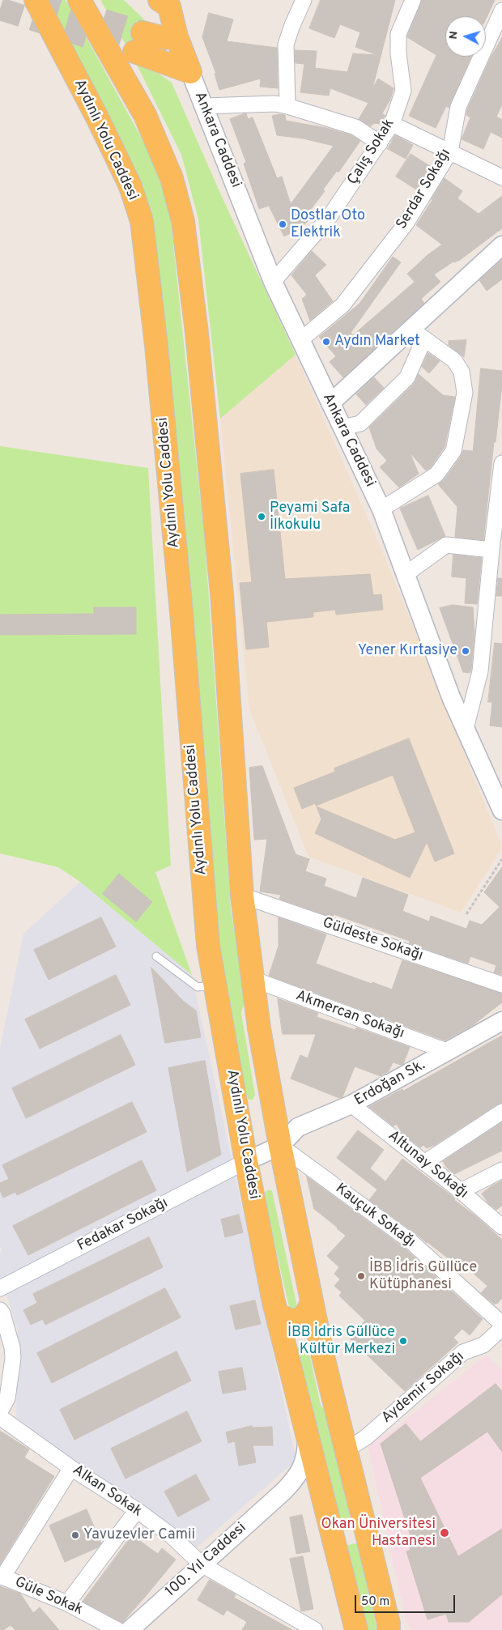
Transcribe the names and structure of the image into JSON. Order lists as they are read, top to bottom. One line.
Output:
{"streets":{"main road":["Aydınlı Yolu Caddesi"],"street":["Ankara Caddesi","Çalış Sokak","Serdar Sokağı","Güldeste Sokağı","Akmercan Sokağı","Erdoğan Sk.","Altunay Sokağı","Kauçuk Sokağı","Fedakar Sokağı","Aydemir Sokağı","Alkan Sokak","100. Yıl Caddesi","Güle Sokak"]},"crossings":[["Aydınlı Yolu Caddesi","Fedakar Sokağı"],["Ankara Caddesi","Çalış Sokak"],["Ankara Caddesi","Serdar Sokağı"],["Akmercan Sokağı","Erdoğan Sk."],["Erdoğan Sk.","Altunay Sokağı"],["Erdoğan Sk.","Kauçuk Sokağı"],["Alkan Sokak","100. Yıl Caddesi"],["100. Yıl Caddesi","Güle Sokak"]],"places":["Dostlar Oto Elektrik","Aydın Market","Peyami Safa İlkokulu","Yener Kırtasiye","İBB İdris Güllüce Kütüphanesi","İBB İdris Güllüce Kültür Merkezi","Okan Üniversitesi Hastanesi","Yavuzevler Camii"],"scale_bar":"50 m","north":"left"}
